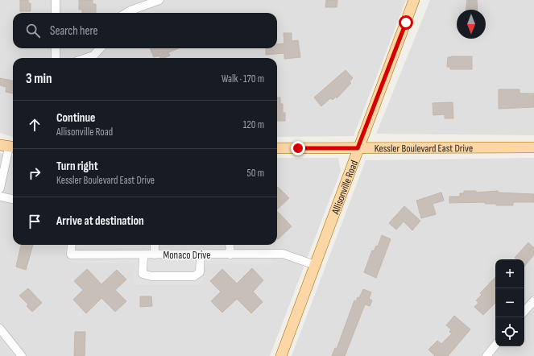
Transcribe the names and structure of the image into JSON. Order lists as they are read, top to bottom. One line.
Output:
{"streets":{"main road":["Kessler Boulevard East Drive","Allisonville Road"],"street":["Monaco Drive"]},"crossings":[["Kessler Boulevard East Drive","Allisonville Road"],["Allisonville Road","Monaco Drive"]],"north":"bottom","page":{"search":"Search here","heading":["3 min","Walk · 170 m"],"list":[["Continue","Allisonville Road","120 m"],["Turn right","Kessler Boulevard East Drive","50 m"],"Arrive at destination"],"map_buttons":["+","−"]}}
